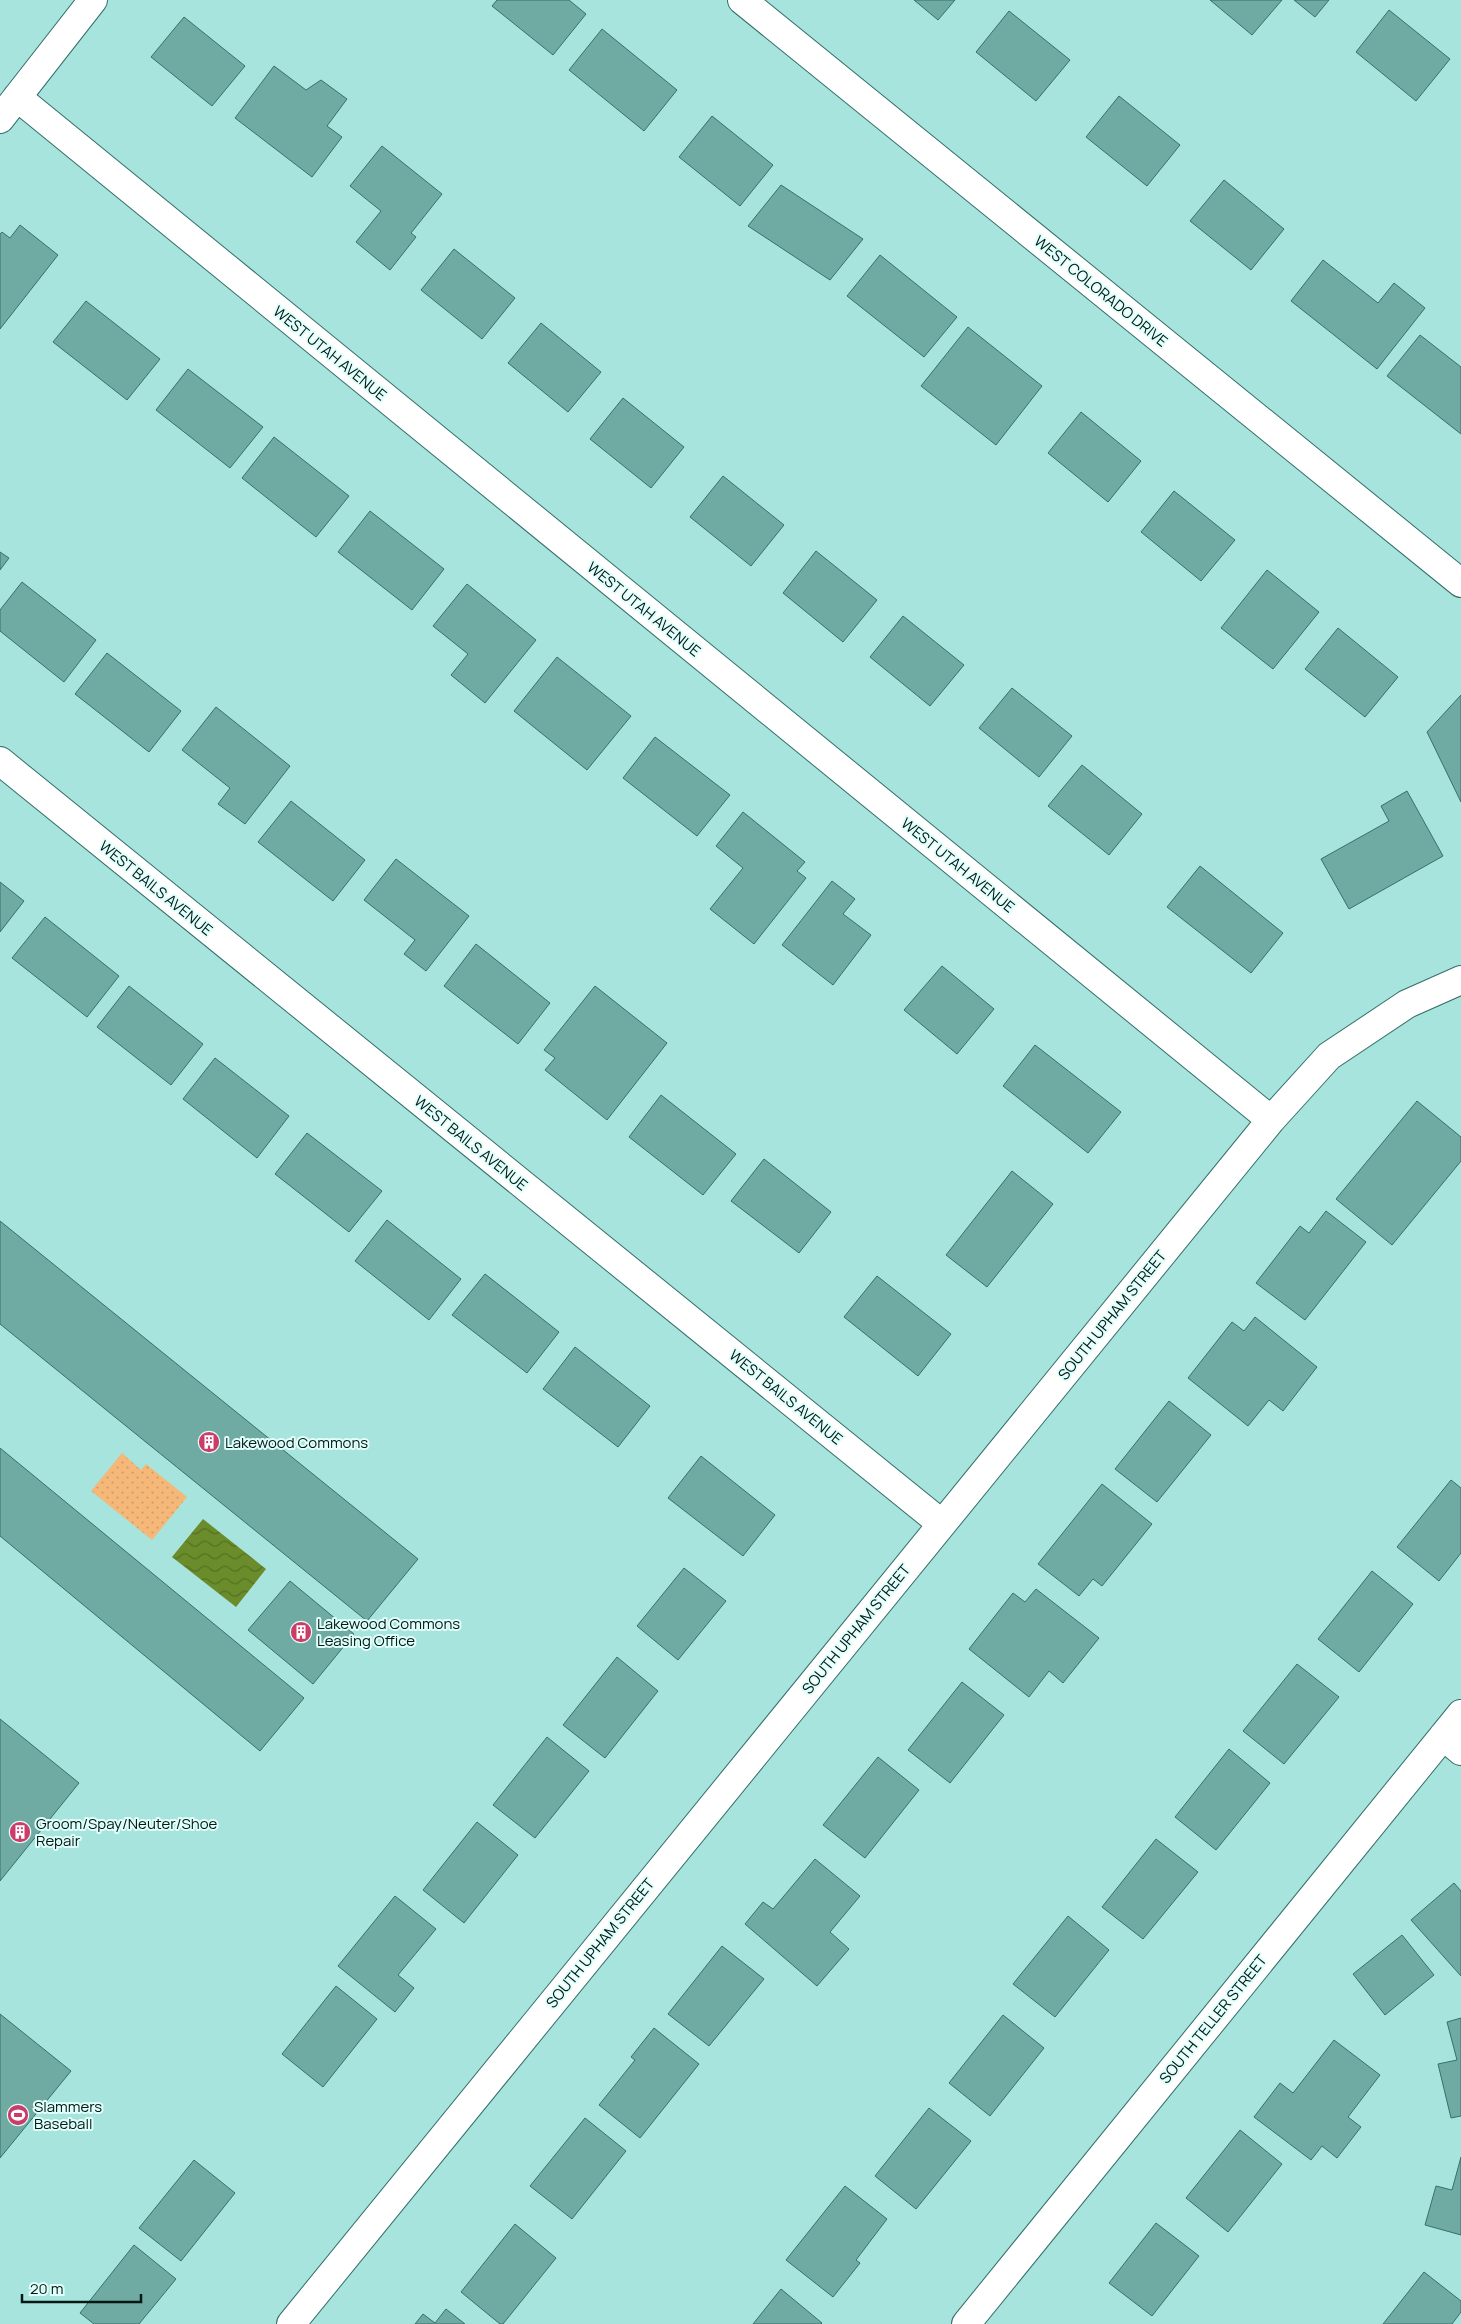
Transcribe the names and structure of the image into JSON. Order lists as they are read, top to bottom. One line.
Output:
{"streets":{"street":["WEST COLORADO DRIVE","WEST UTAH AVENUE","WEST BAILS AVENUE","SOUTH UPHAM STREET","SOUTH TELLER STREET"]},"crossings":[["WEST UTAH AVENUE","SOUTH UPHAM STREET"],["WEST BAILS AVENUE","SOUTH UPHAM STREET"]],"places":{"building":["Lakewood Commons","Lakewood Commons Leasing Office","Groom/Spay/Neuter/Shoe Repair"],"sports":["Slammers Baseball"]},"scale_bar":"20 m"}
